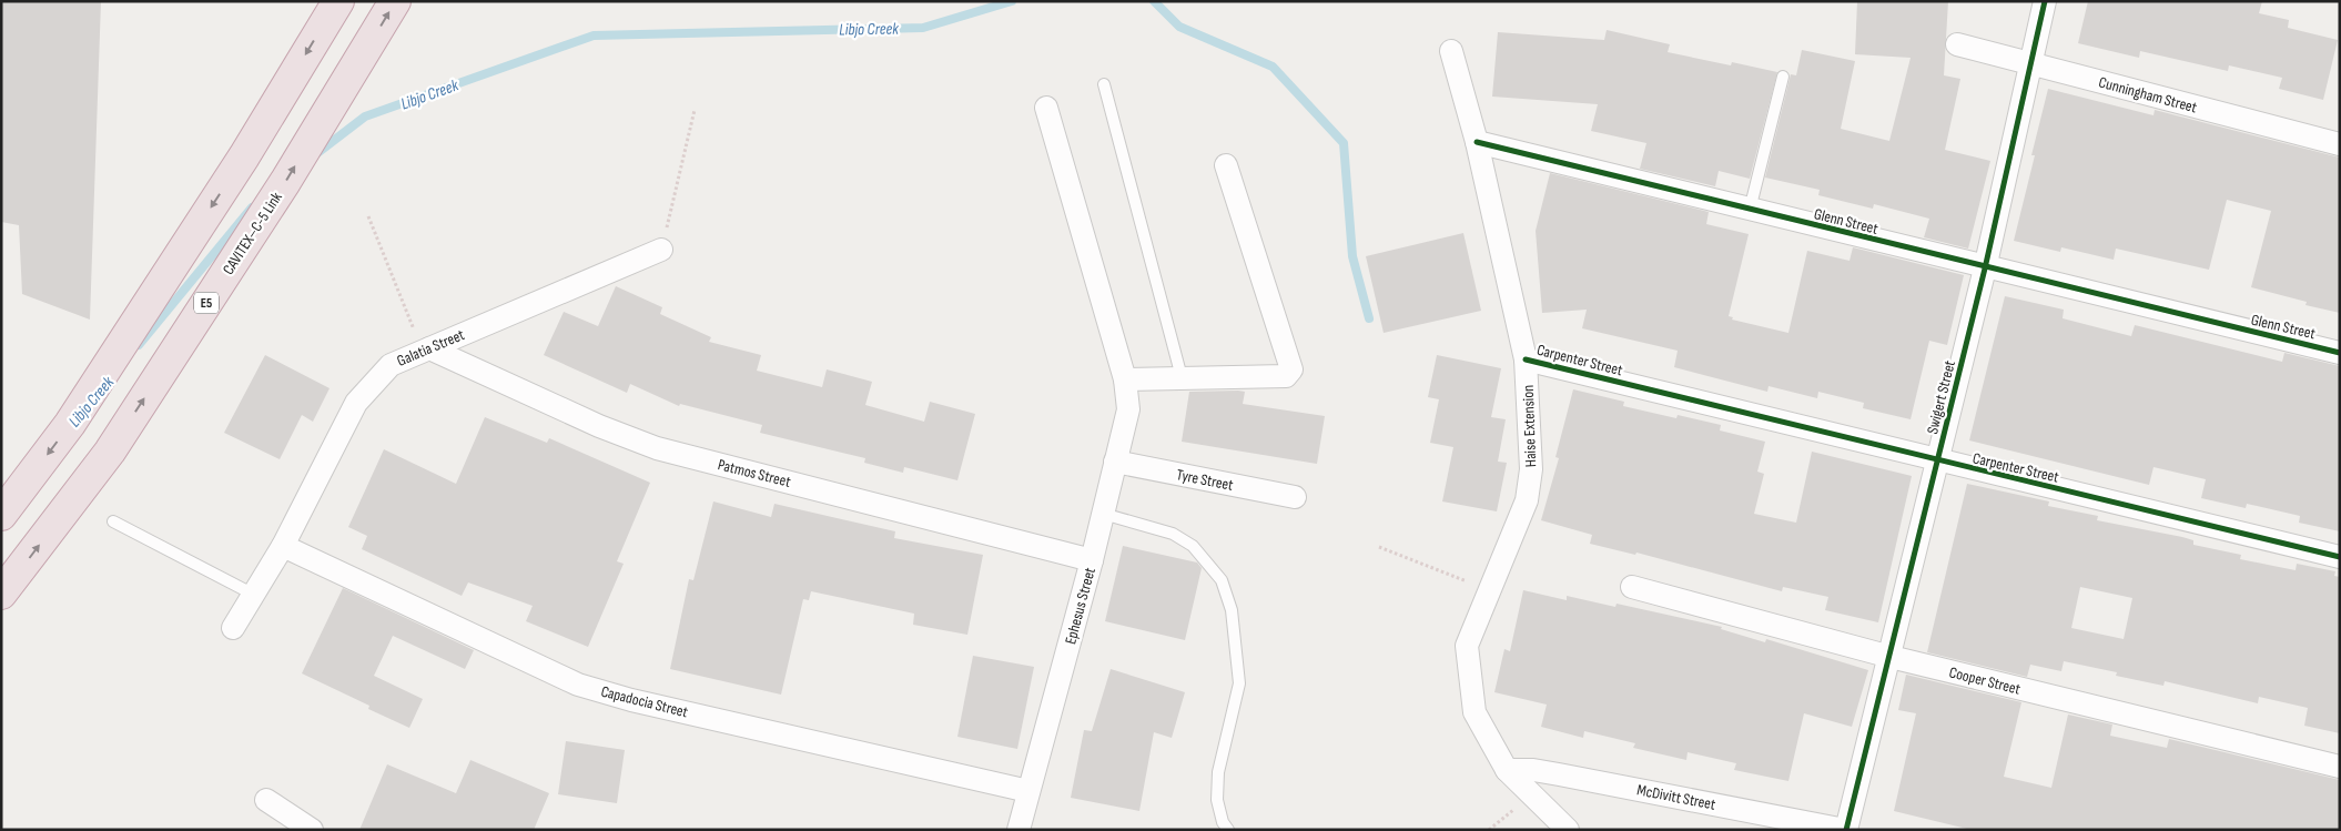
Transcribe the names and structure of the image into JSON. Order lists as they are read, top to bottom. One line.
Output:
{"streets":{"highway":["CAVITEX–C-5 Link","E5"],"street":["Cunningham Street","Glenn Street","Galatia Street","Carpenter Street","Swigert Street","Haise Extension","Patmos Street","Tyre Street","Ephesus Street","Cooper Street","Capadocia Street","McDivitt Street"]},"crossings":[["Cunningham Street","Swigert Street"],["Glenn Street","Swigert Street"],["Glenn Street","Haise Extension"],["Galatia Street","Patmos Street"],["Galatia Street","Capadocia Street"],["Carpenter Street","Swigert Street"],["Carpenter Street","Haise Extension"],["Swigert Street","Cooper Street"],["Swigert Street","McDivitt Street"],["Haise Extension","McDivitt Street"],["Patmos Street","Ephesus Street"],["Tyre Street","Ephesus Street"],["Ephesus Street","Capadocia Street"]],"water":["Libjo Creek"]}
